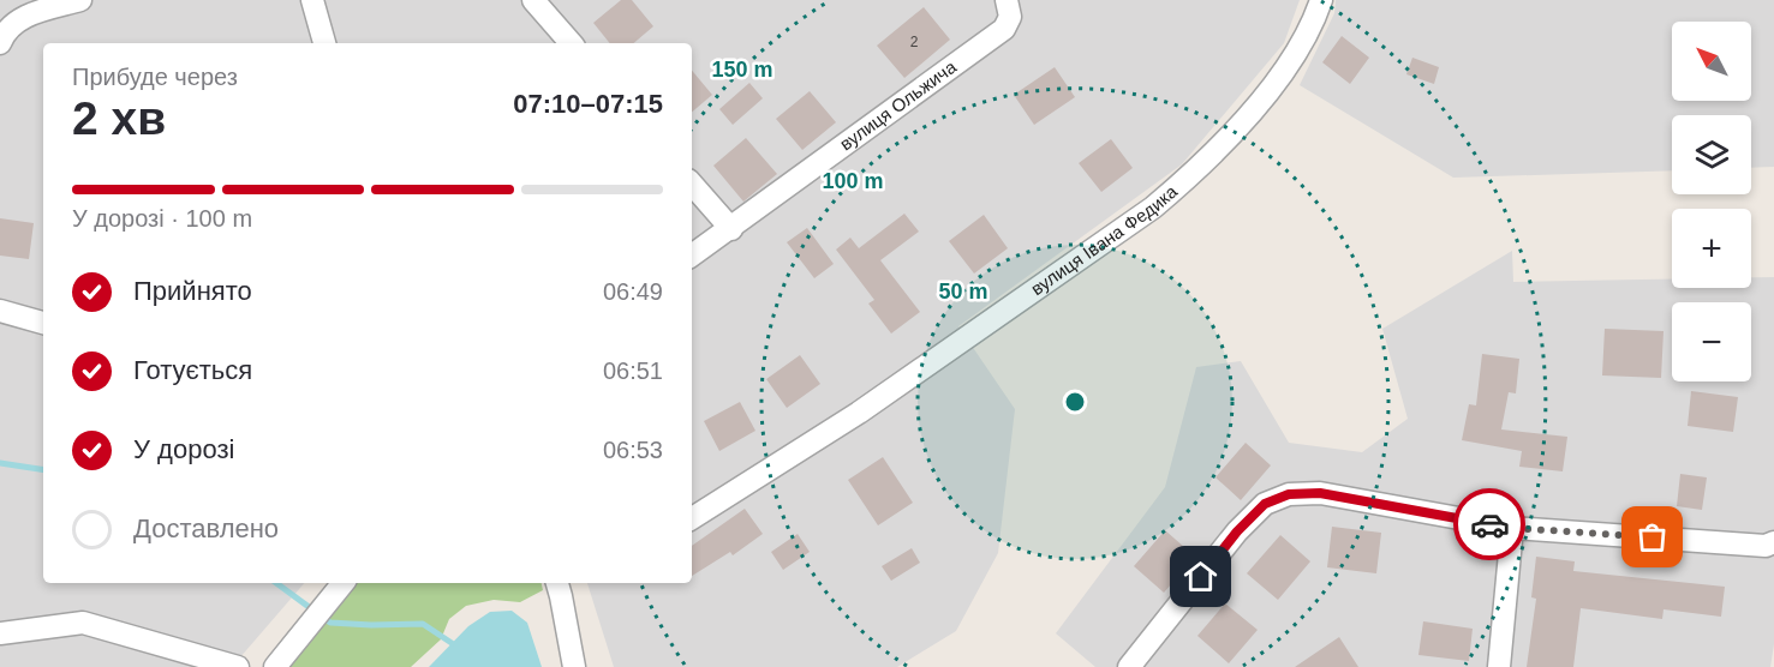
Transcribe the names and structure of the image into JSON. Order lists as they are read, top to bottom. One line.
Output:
{"streets":{"street":["вулиця Ольжича","вулиця Івана Федика"]},"house_numbers":["2"],"north":"top left","page":{"map_buttons":["+","−"],"heading":["2 хв","Прибуде через","07:10–07:15"],"bar":"У дорозі · 100 m","list":[["Прийнято","06:49"],["Готується","06:51"],["У дорозі","06:53"],"Доставлено"]},"rings":["150 m","100 m","50 m"]}
